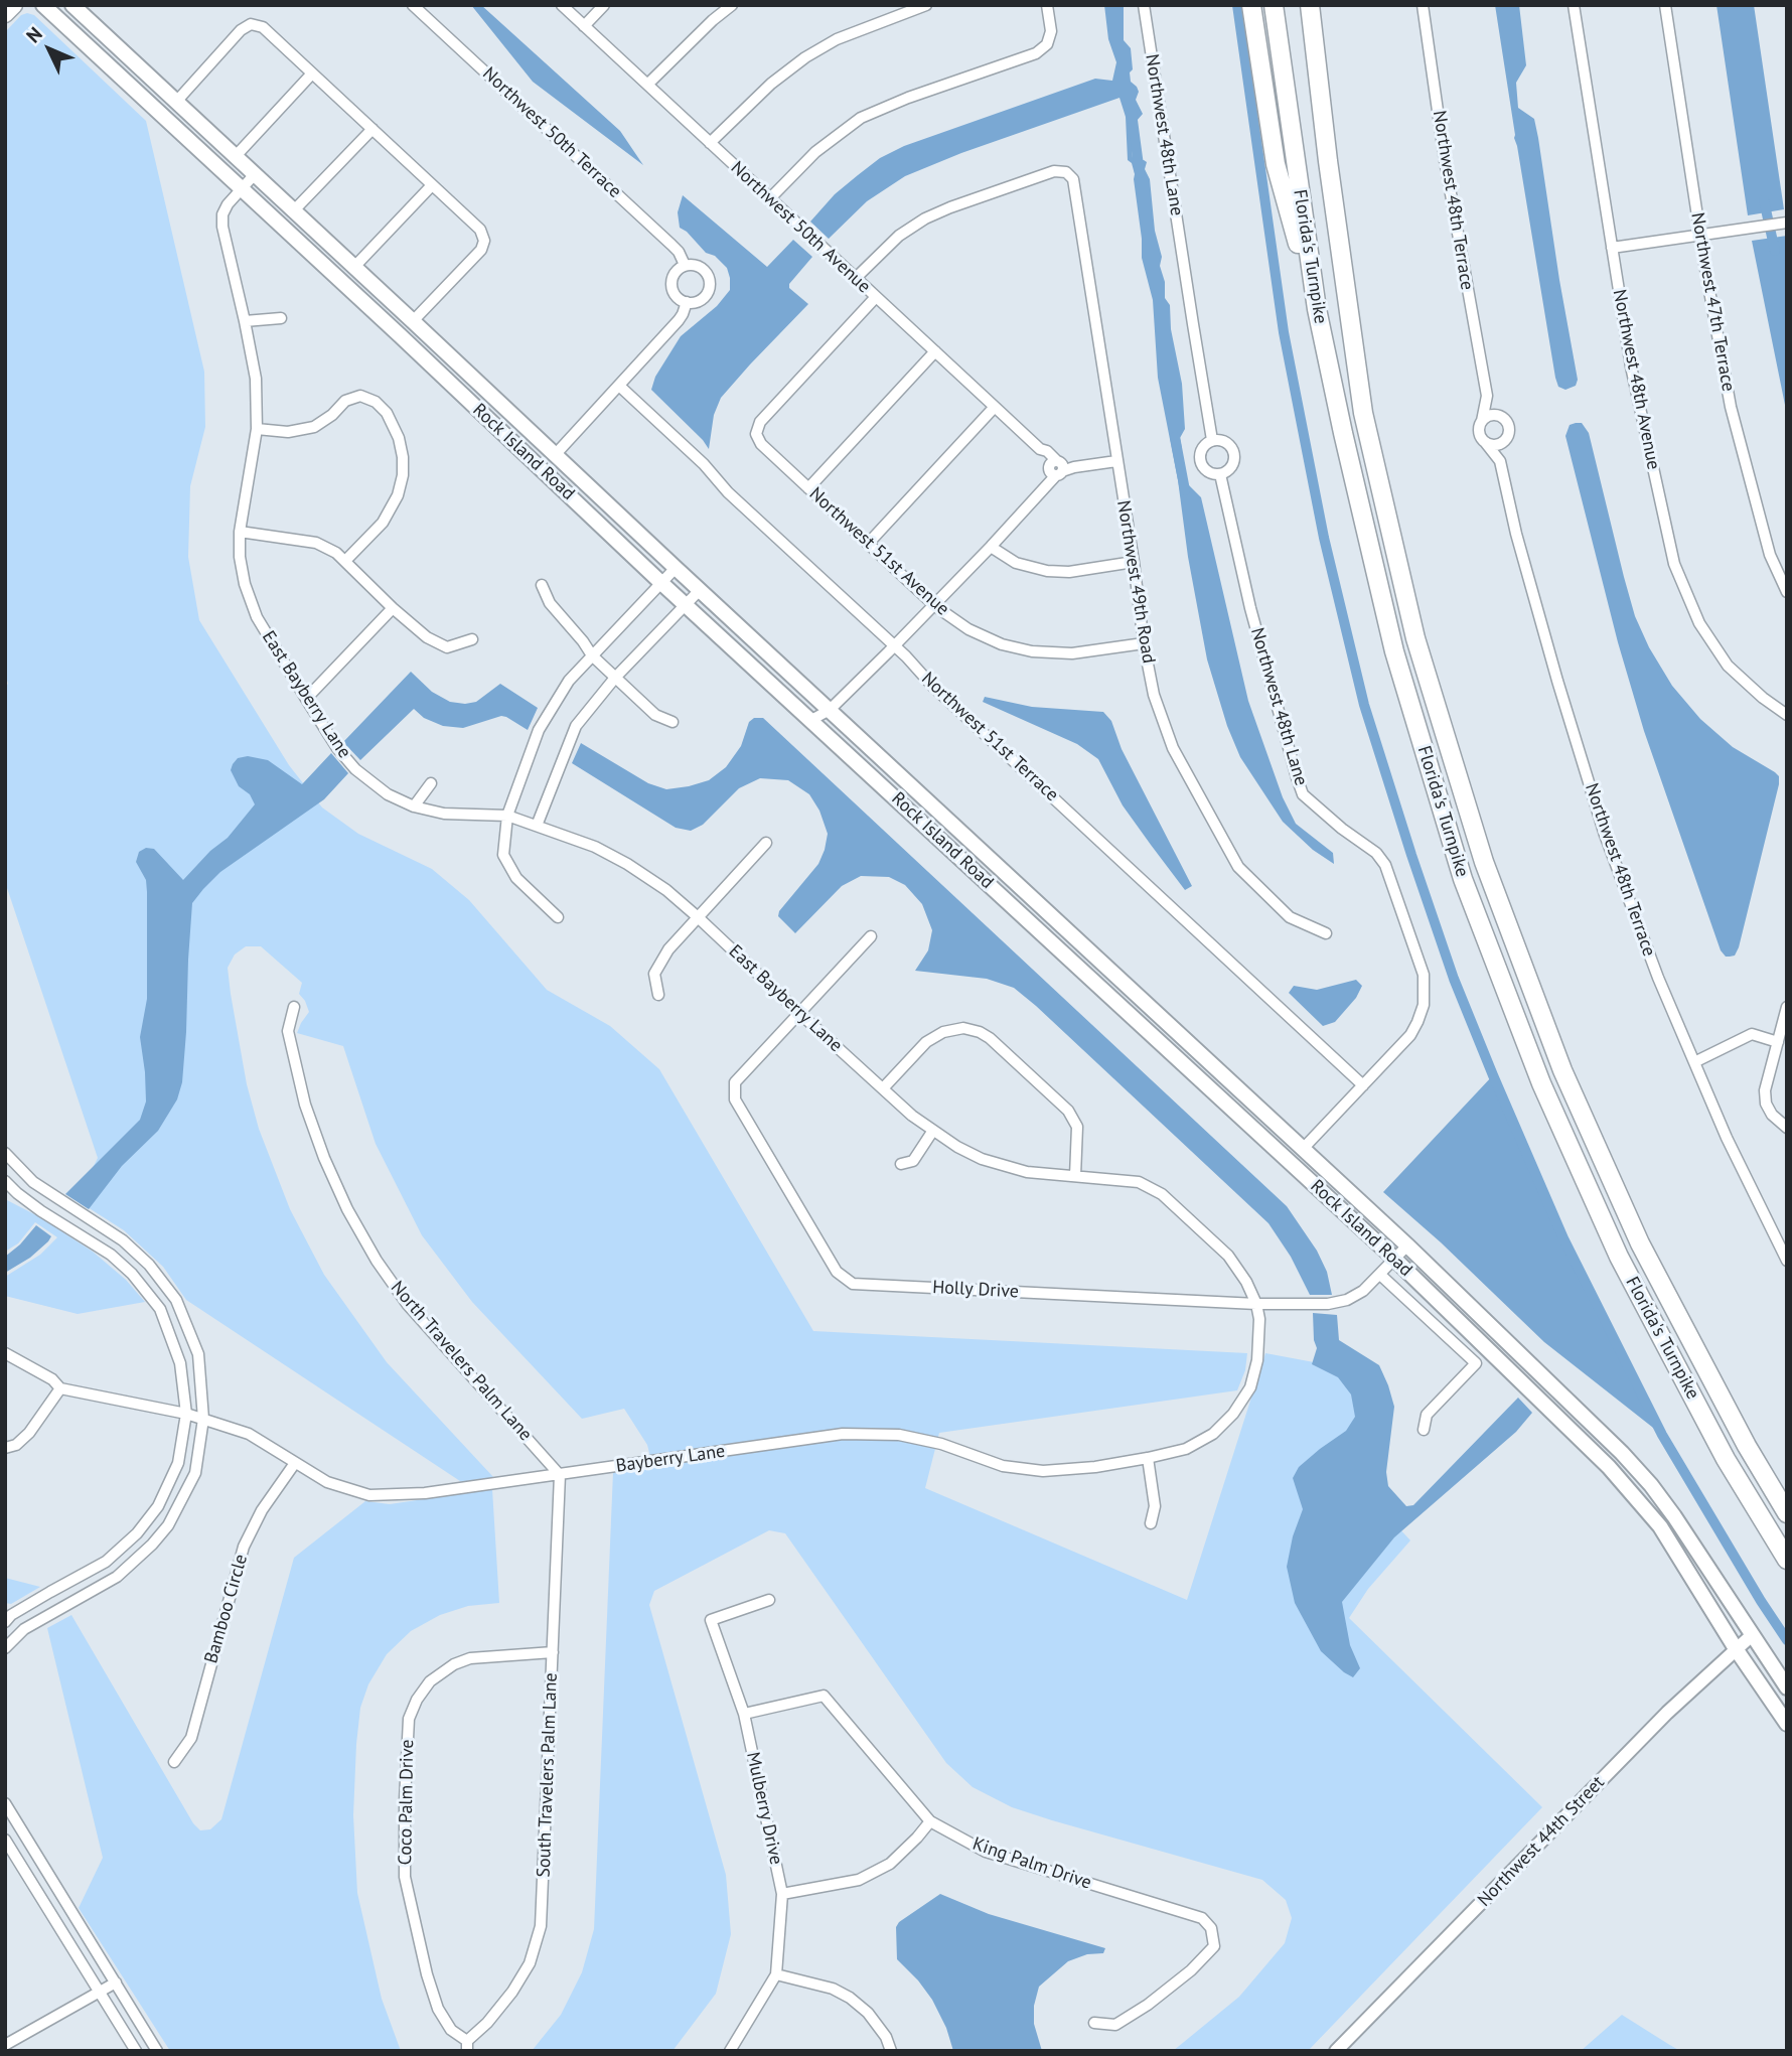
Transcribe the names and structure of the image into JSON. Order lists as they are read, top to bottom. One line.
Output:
{"streets":{"highway":["Florida's Turnpike"],"main road":["Rock Island Road"],"street":["Northwest 50th Terrace","Northwest 48th Lane","Northwest 48th Terrace","Northwest 50th Avenue","Northwest 47th Terrace","Northwest 48th Avenue","Northwest 51st Avenue","Northwest 49th Road","East Bayberry Lane","Northwest 51st Terrace","Holly Drive","North Travelers Palm Lane","Bayberry Lane","Bamboo Circle","South Travelers Palm Lane","Coco Palm Drive","Mulberry Drive","Northwest 44th Street","King Palm Drive"]},"crossings":[["Northwest 48th Lane","Rock Island Road"],["Northwest 48th Lane","Northwest 51st Terrace"],["Northwest 50th Avenue","Northwest 51st Avenue"],["Northwest 50th Avenue","Northwest 49th Road"],["Rock Island Road","East Bayberry Lane"],["Rock Island Road","Holly Drive"],["Rock Island Road","Northwest 44th Street"],["Northwest 51st Avenue","Northwest 49th Road"],["East Bayberry Lane","Holly Drive"],["East Bayberry Lane","Bayberry Lane"],["Holly Drive","Bayberry Lane"],["North Travelers Palm Lane","Bayberry Lane"],["North Travelers Palm Lane","South Travelers Palm Lane"],["Bayberry Lane","Bamboo Circle"],["Bayberry Lane","South Travelers Palm Lane"],["South Travelers Palm Lane","Coco Palm Drive"],["Mulberry Drive","King Palm Drive"]],"north":"top left"}
